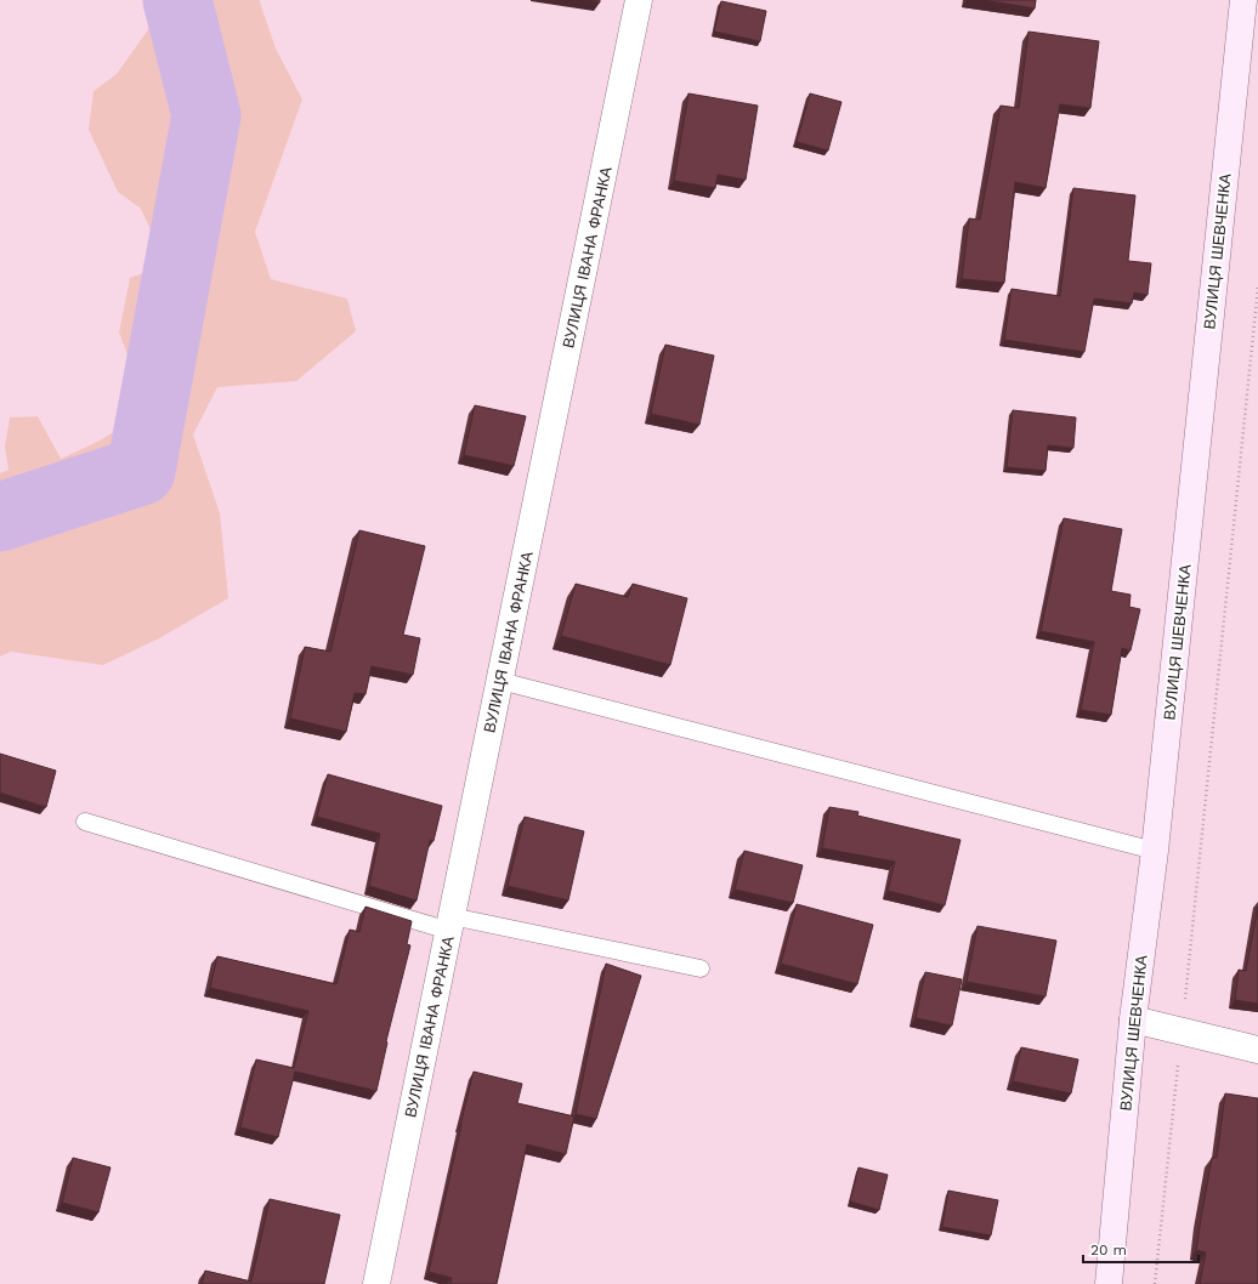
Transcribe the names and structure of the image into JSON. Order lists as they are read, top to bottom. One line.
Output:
{"streets":{"street":["ВУЛИЦЯ ШЕВЧЕНКА","ВУЛИЦЯ ІВАНА ФРАНКА"]},"scale_bar":"20 m"}
